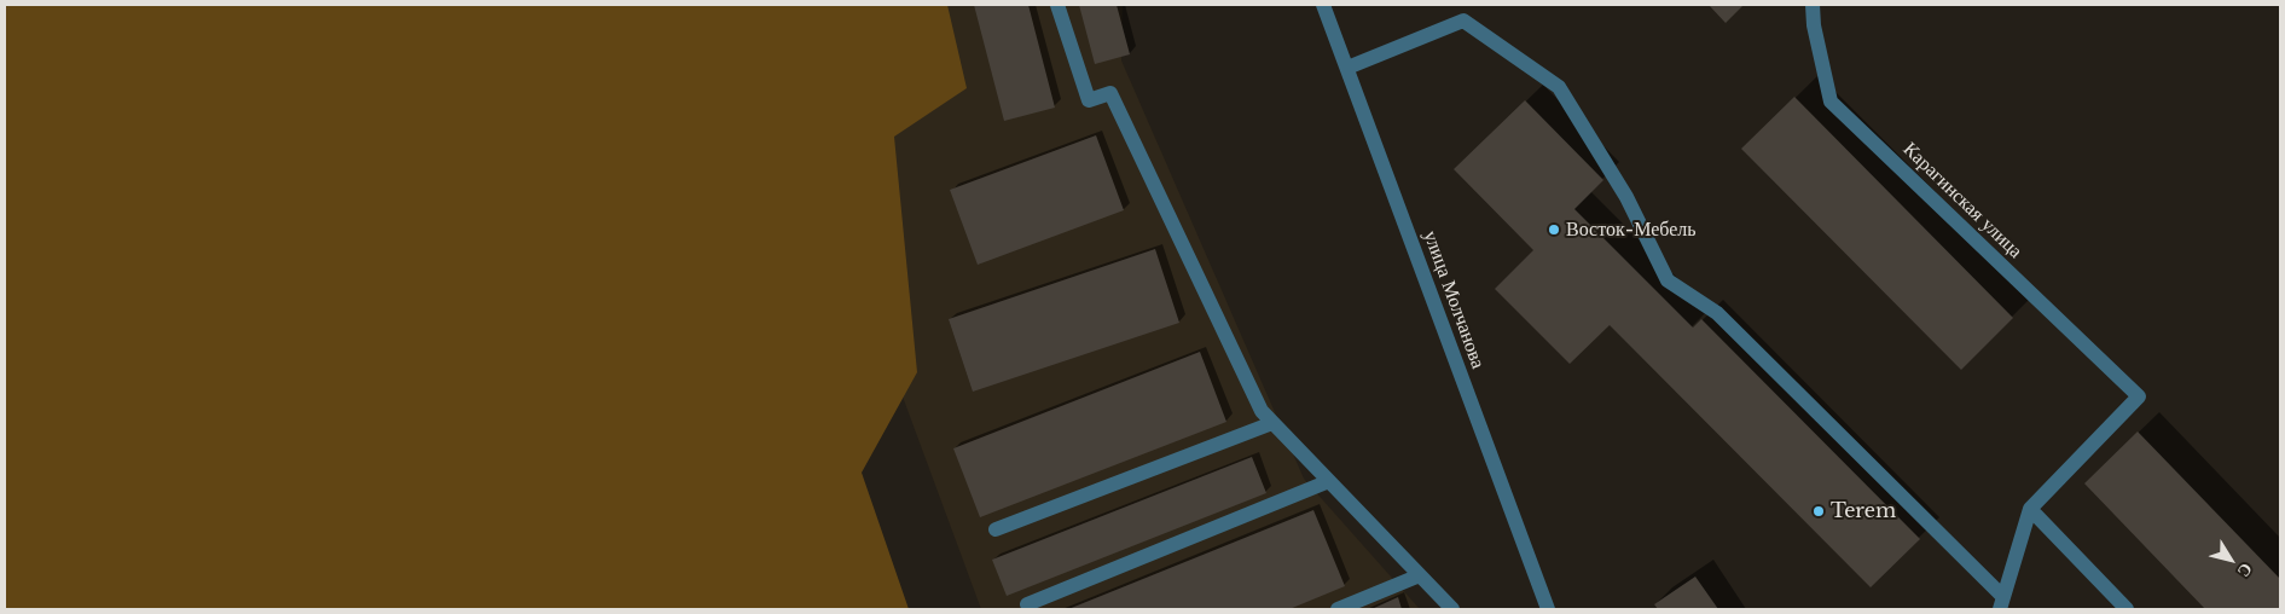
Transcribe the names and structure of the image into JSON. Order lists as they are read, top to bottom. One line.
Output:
{"streets":{"street":["Карагинская улица","улица Молчанова"]},"places":["Восток-Мебель","Terem"],"north":"bottom right"}
